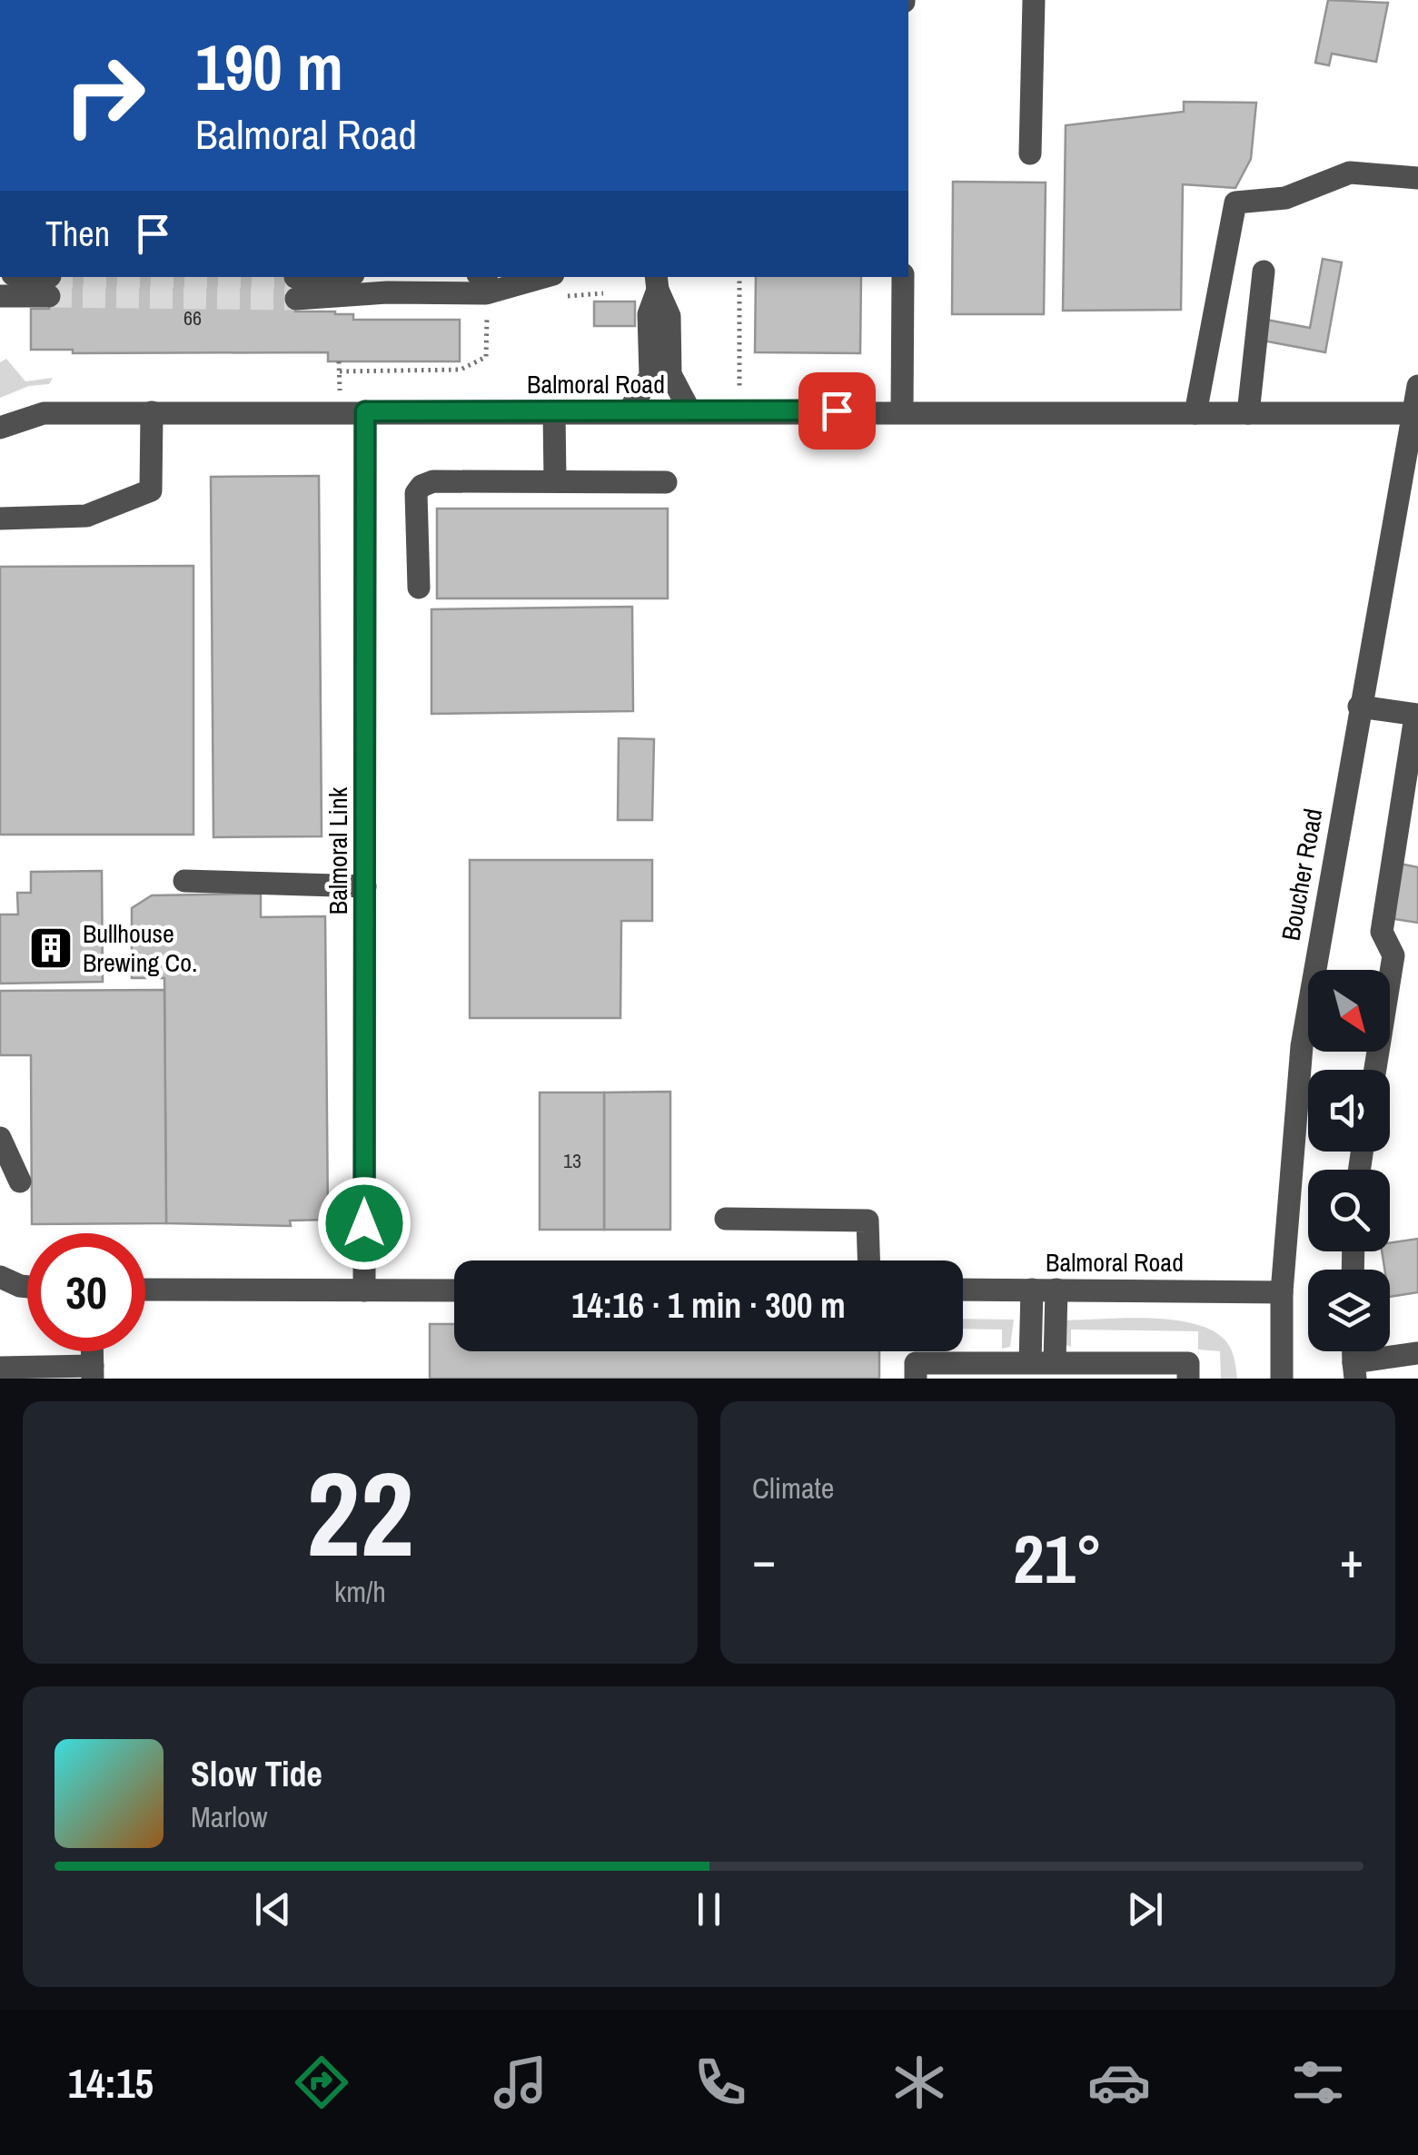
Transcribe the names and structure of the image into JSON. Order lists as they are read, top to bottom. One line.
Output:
{"streets":{"street":["Balmoral Road","Balmoral Link","Boucher Road"]},"crossings":[["Balmoral Road","Balmoral Link"],["Balmoral Road","Boucher Road"]],"places":{"building":["Bullhouse Brewing Co."]},"house_numbers":["66","13"],"north":"bottom right","page":{"turn":["190 m","Balmoral Road"],"then":"Then","limit":"30","trip":"14:16 · 1 min · 300 m","tile":[["22","km/h"],"Climate"],"heat":["−","21°","+"],"song":["Slow Tide","Marlow"],"tabs":"14:15"}}
